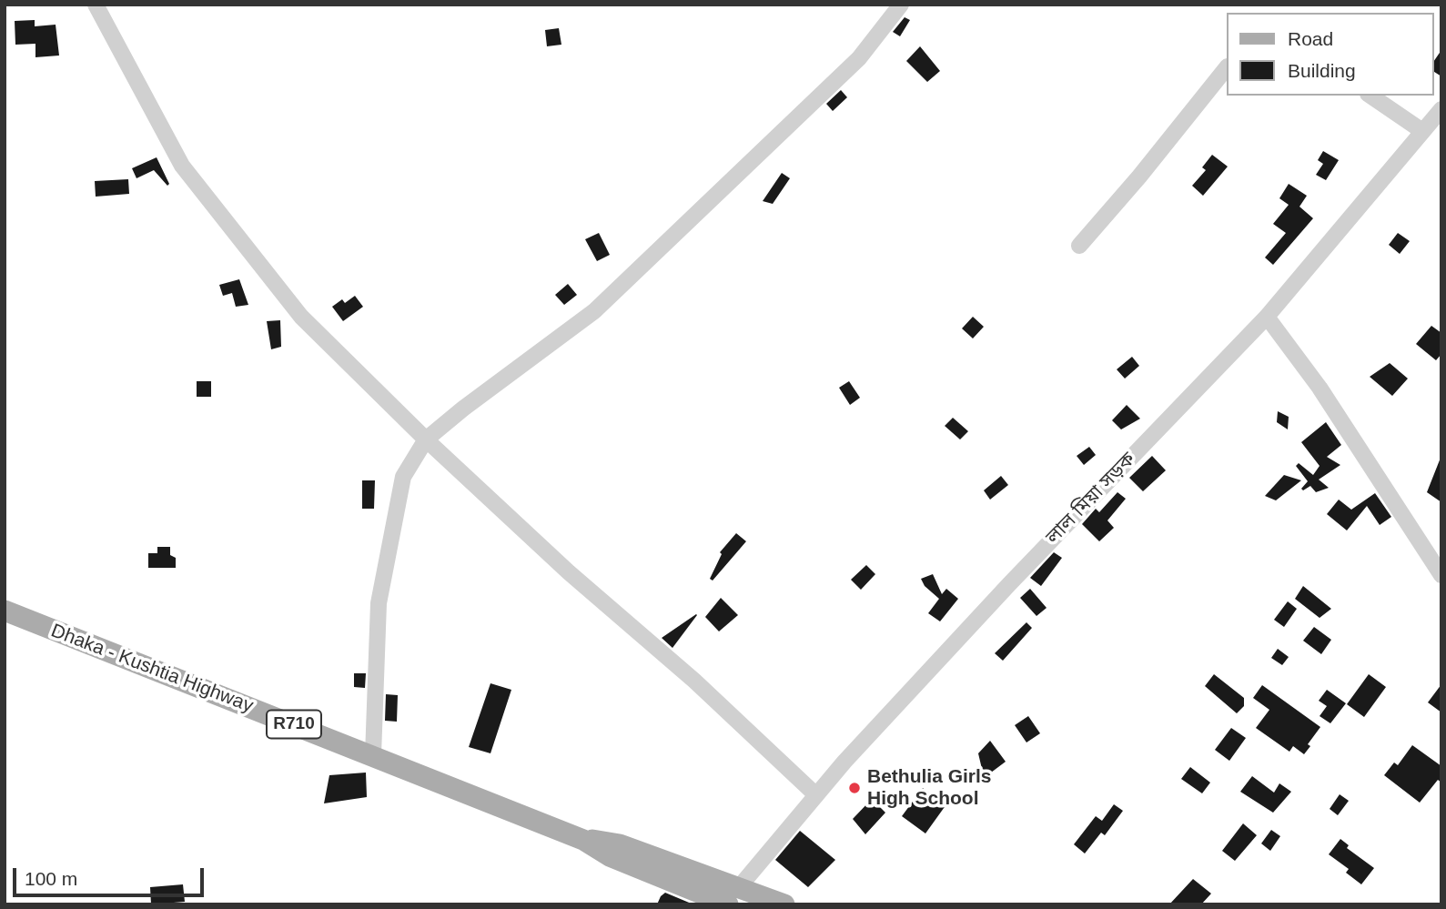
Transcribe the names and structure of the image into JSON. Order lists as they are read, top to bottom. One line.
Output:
{"streets":{"main road":["Dhaka - Kushtia Highway","R710"],"street":["লাল মিয়া সড়ক"]},"crossings":[["লাল মিয়া সড়ক","Dhaka - Kushtia Highway"]],"places":["Bethulia Girls High School"],"legend":["Road","Building"],"scale_bar":"100 m"}
